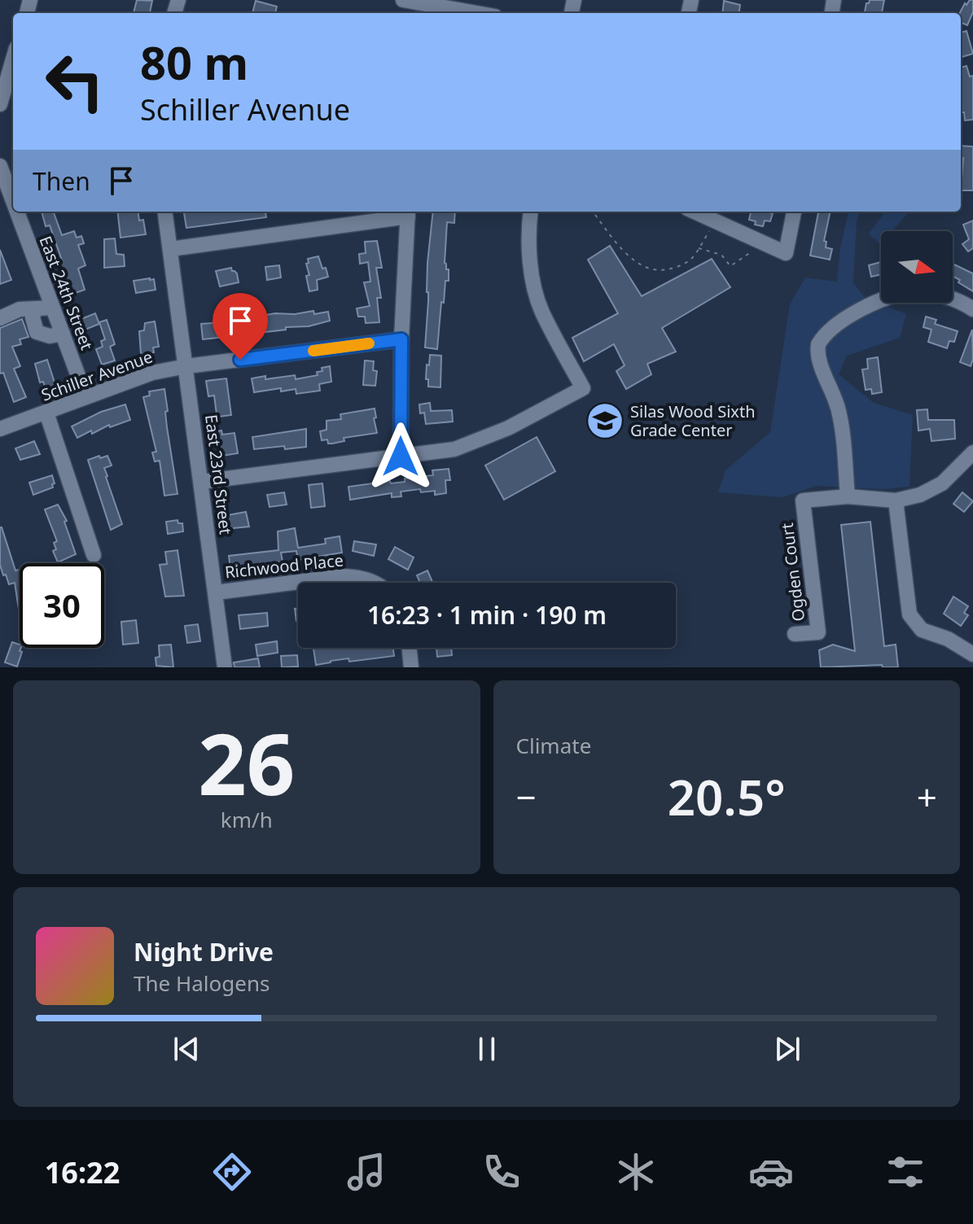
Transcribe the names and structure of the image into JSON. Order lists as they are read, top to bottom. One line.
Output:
{"streets":{"street":["East 24th Street","Schiller Avenue","East 23rd Street","Richwood Place","Ogden Court"]},"crossings":[["East 24th Street","Schiller Avenue"],["Schiller Avenue","East 23rd Street"],["East 23rd Street","Richwood Place"]],"places":{"school or university":["Silas Wood Sixth Grade Center"]},"north":"right","page":{"turn":["80 m","Schiller Avenue"],"then":"Then","limit":"30","trip":"16:23 · 1 min · 190 m","tile":[["26","km/h"],"Climate"],"heat":["−","20.5°","+"],"song":["Night Drive","The Halogens"],"tabs":"16:22"}}
